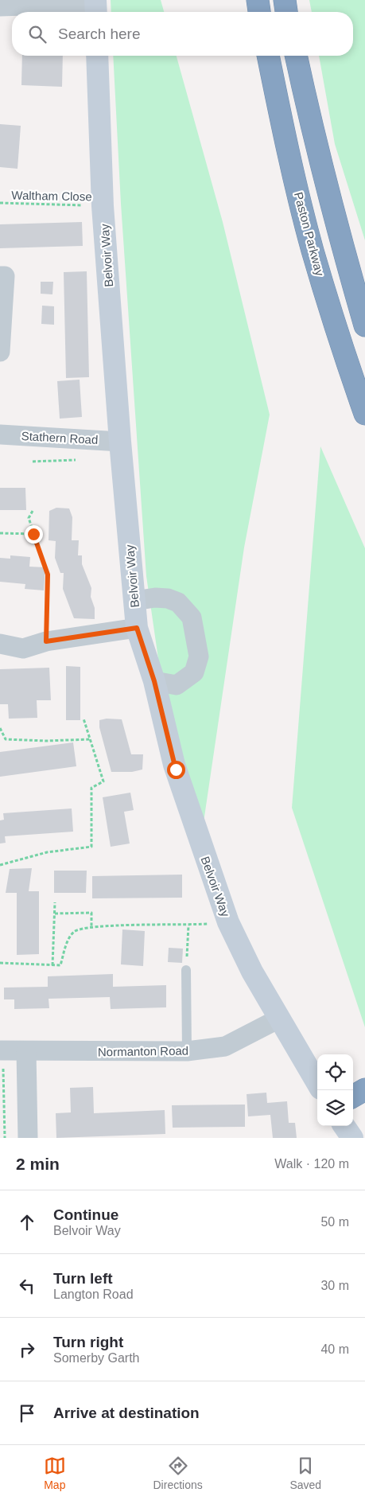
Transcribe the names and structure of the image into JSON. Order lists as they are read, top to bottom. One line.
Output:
{"streets":{"highway":["Paston Parkway"],"street":["Belvoir Way","Stathern Road","Normanton Road"],"path":["Waltham Close"]},"crossings":[["Waltham Close","Belvoir Way"],["Belvoir Way","Stathern Road"],["Belvoir Way","Normanton Road"]],"page":{"search":"Search here","heading":["2 min","Walk · 120 m"],"list":[["Continue","Belvoir Way","50 m"],["Turn left","Langton Road","30 m"],["Turn right","Somerby Garth","40 m"],"Arrive at destination"],"nav":["Map","Directions","Saved"]}}
